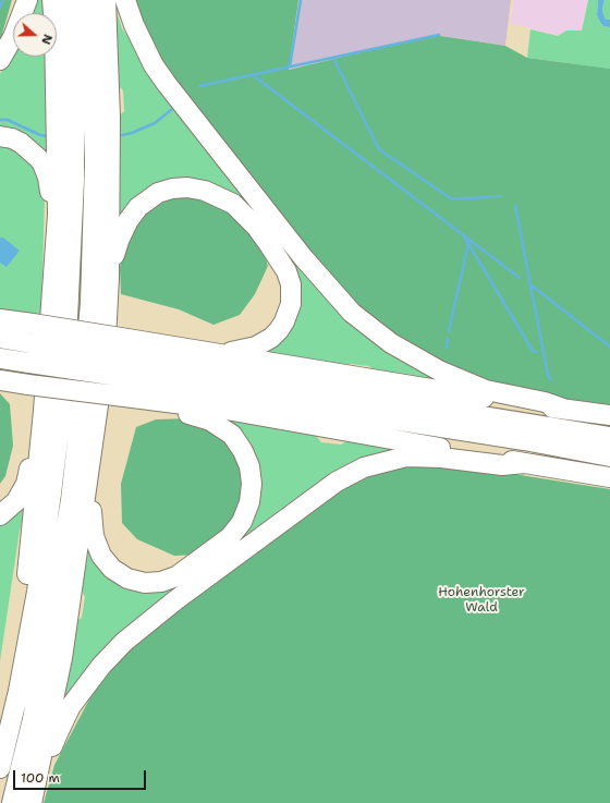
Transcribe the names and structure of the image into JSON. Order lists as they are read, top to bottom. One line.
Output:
{"parks":["Hohenhorster Wald"],"scale_bar":"100 m","north":"right"}
